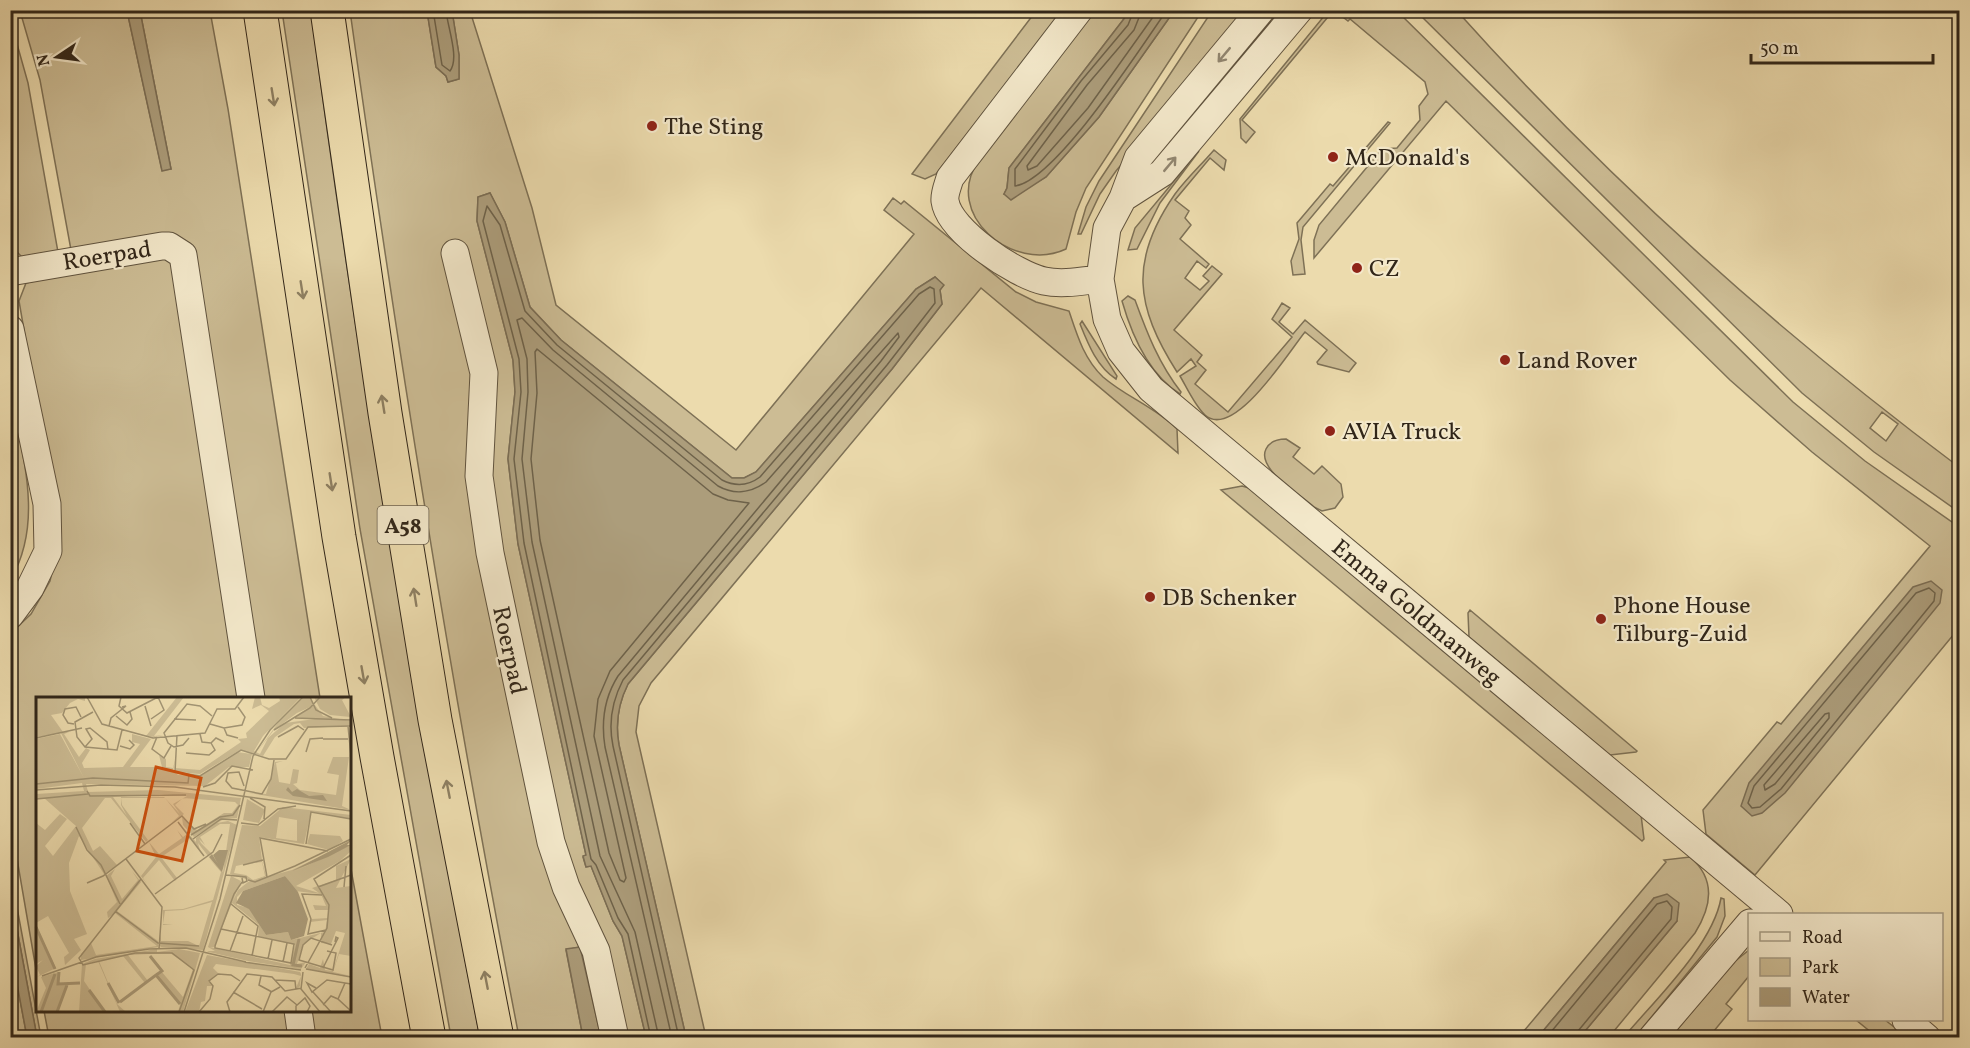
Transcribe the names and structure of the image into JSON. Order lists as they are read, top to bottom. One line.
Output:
{"streets":{"highway":["A58"],"street":["Roerpad","Emma Goldmanweg"]},"places":["The Sting","McDonald's","CZ","Land Rover","AVIA Truck","DB Schenker","Phone House Tilburg-Zuid"],"legend":["Road","Park","Water"],"scale_bar":"50 m","north":"left"}
